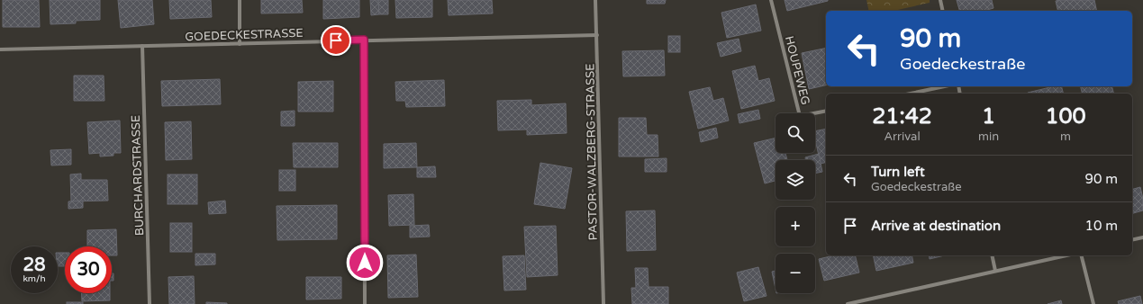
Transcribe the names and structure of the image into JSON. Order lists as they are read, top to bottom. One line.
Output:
{"streets":{"street":["GOEDECKESTRASSE","HOUPEWEG","PASTOR-WALZBERG-STRASSE","BURCHARDSTRASSE"]},"crossings":[["GOEDECKESTRASSE","PASTOR-WALZBERG-STRASSE"],["GOEDECKESTRASSE","BURCHARDSTRASSE"]],"page":{"turn":["90 m","Goedeckestraße"],"eta":["21:42","Arrival","1","min","100","m"],"map_buttons":["+","−"],"list":[{"name":"Turn left","note":"Goedeckestraße","value":"90 m"},{"name":"Arrive at destination","value":"10 m"}],"speed":"28 km/h","limit":"30"}}
